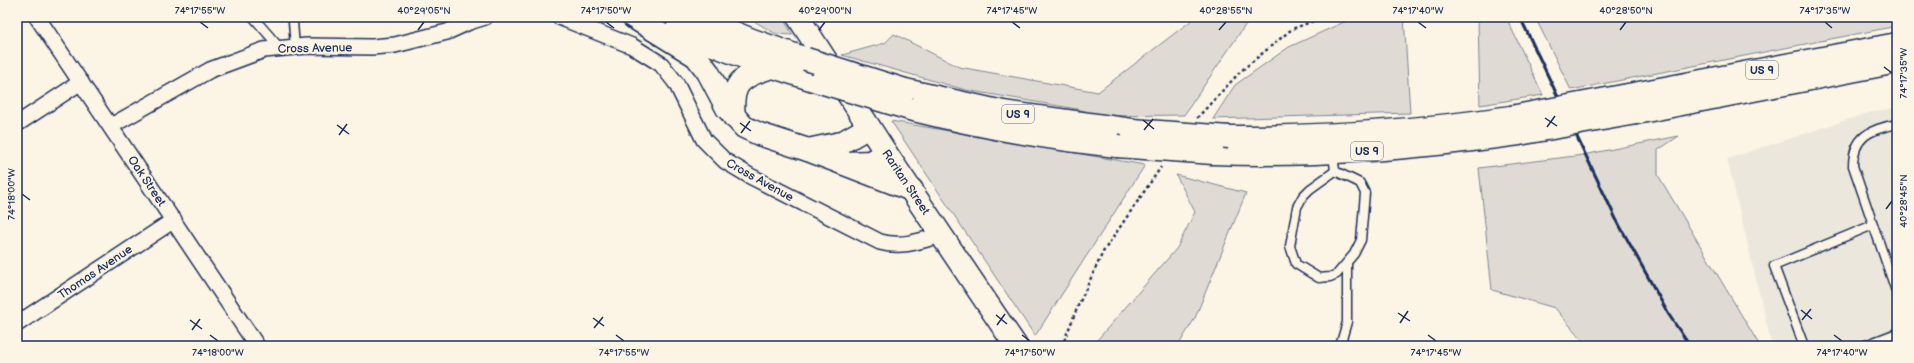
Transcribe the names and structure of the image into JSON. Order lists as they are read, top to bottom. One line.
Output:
{"streets":{"main road":["US 9","Raritan Street"],"street":["Cross Avenue","Oak Street","Thomas Avenue"]},"crossings":[["Cross Avenue","Oak Street"],["Cross Avenue","Raritan Street"],["Oak Street","Thomas Avenue"]],"coordinates":["74°17'55\"W","40°29'05\"N","74°17'50\"W","40°29'00\"N","74°17'45\"W","40°28'55\"N","74°17'40\"W","40°28'50\"N","74°17'35\"W","74°18'00\"W","40°28'45\"N"]}
